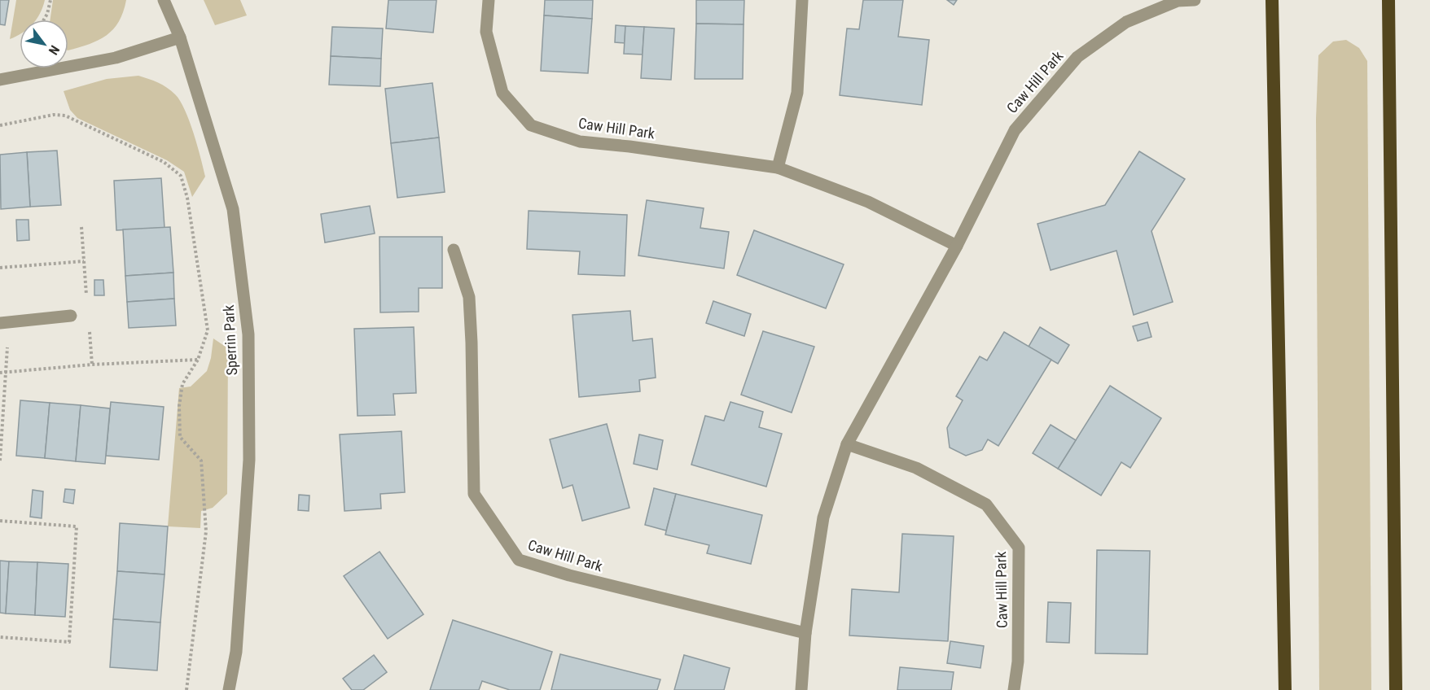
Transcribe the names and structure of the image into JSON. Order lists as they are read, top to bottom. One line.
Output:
{"streets":{"street":["Caw Hill Park","Sperrin Park"]},"north":"bottom right"}
